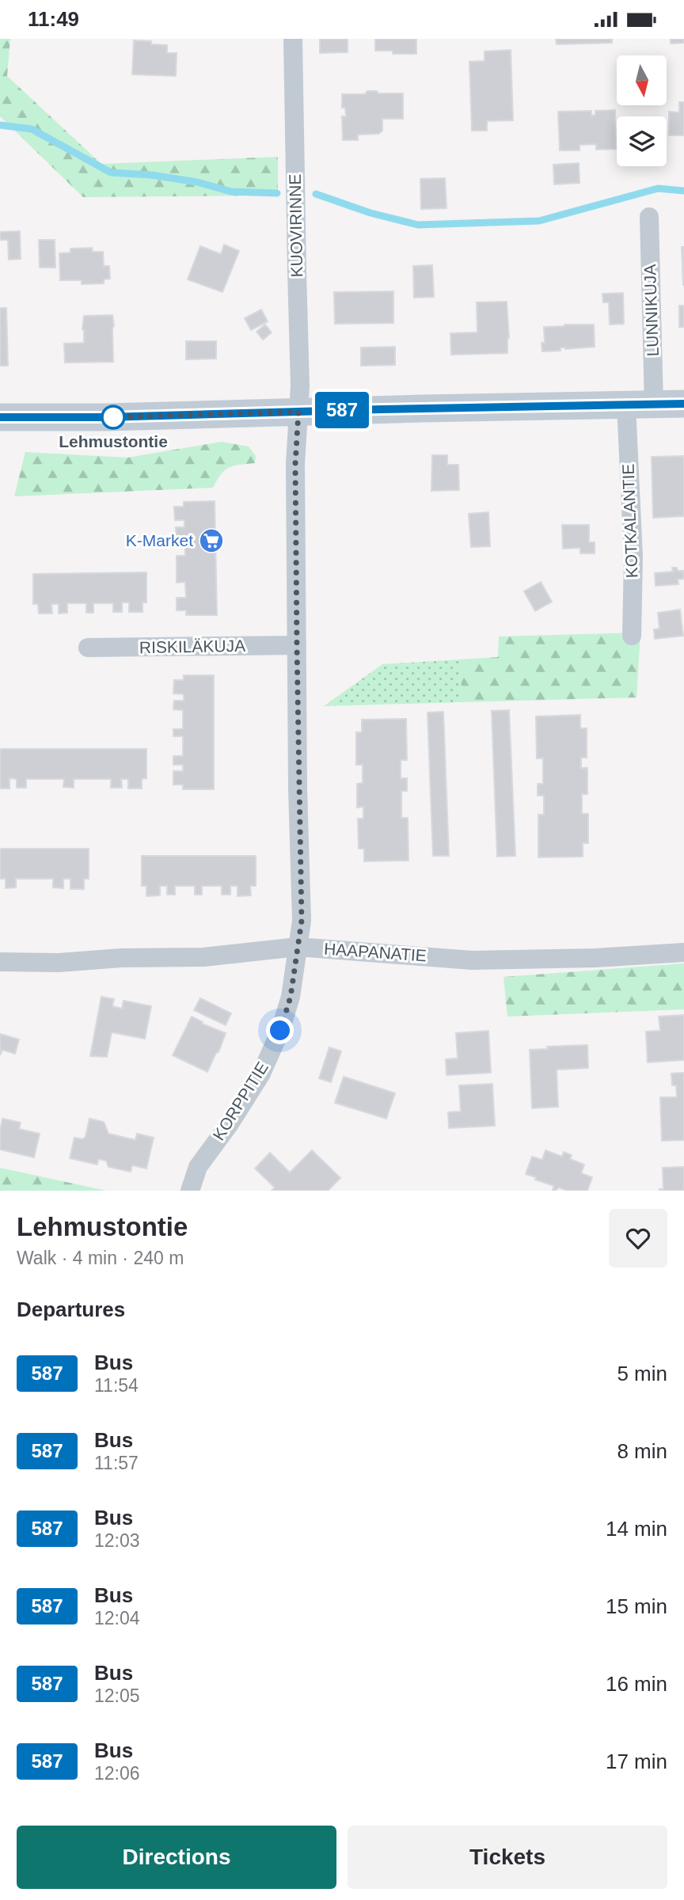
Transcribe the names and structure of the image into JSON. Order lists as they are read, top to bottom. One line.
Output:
{"streets":{"street":["KUOVIRINNE","LUNNIKUJA","KOTKALANTIE","RISKILÄKUJA","HAAPANATIE","KORPPITIE"]},"crossings":[["KUOVIRINNE","KORPPITIE"],["RISKILÄKUJA","KORPPITIE"],["HAAPANATIE","KORPPITIE"]],"places":{"other":["Lehmustontie"],"supermarket":["K-Market"]},"lines":["bus line 587"],"north":"bottom","page":{"status":"11:49","on_map":"587","heading":[["Lehmustontie","Walk · 4 min · 240 m"],"Departures"],"list":[{"mark":"587","name":"Bus","note":"11:54","value":"5 min"},{"mark":"587","name":"Bus","note":"11:57","value":"8 min"},{"mark":"587","name":"Bus","note":"12:03","value":"14 min"},{"mark":"587","name":"Bus","note":"12:04","value":"15 min"},{"mark":"587","name":"Bus","note":"12:05","value":"16 min"},{"mark":"587","name":"Bus","note":"12:06","value":"17 min"}],"buttons":["Directions","Tickets"]}}
